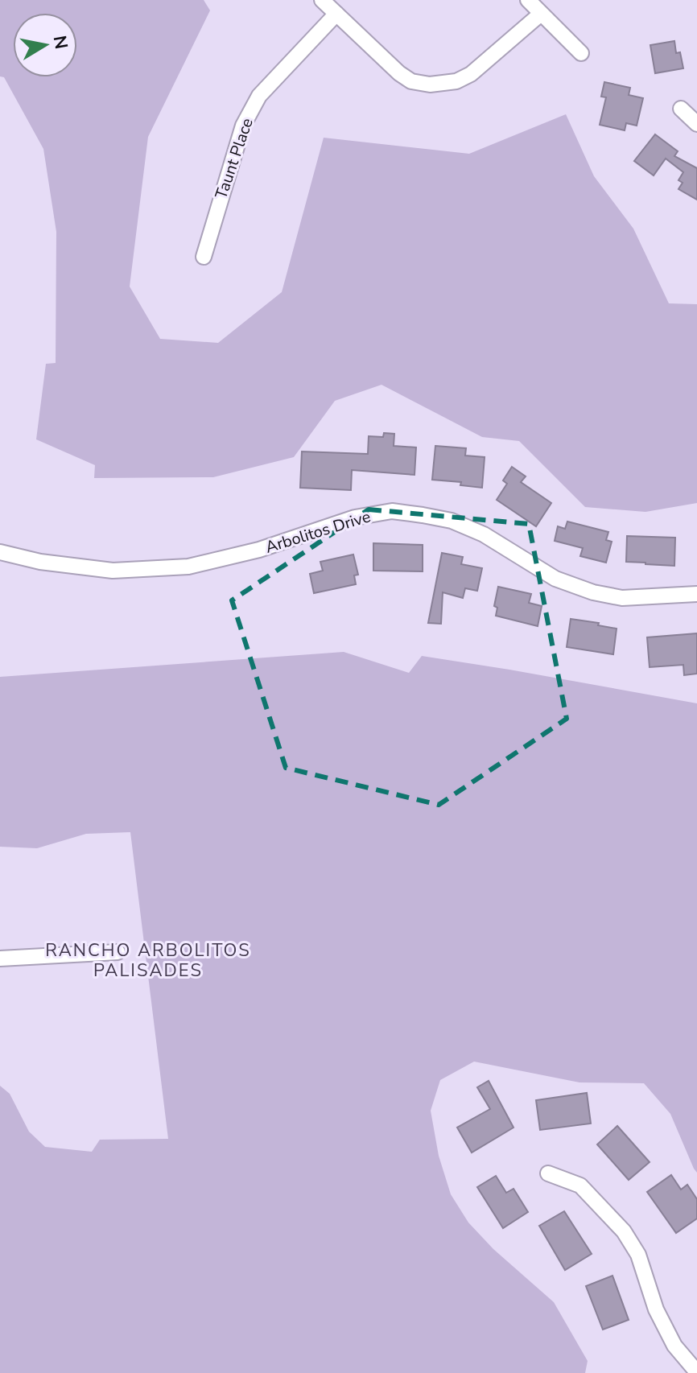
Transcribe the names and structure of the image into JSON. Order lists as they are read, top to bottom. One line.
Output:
{"streets":{"street":["Taunt Place","Arbolitos Drive"]},"districts":["RANCHO ARBOLITOS PALISADES"],"north":"right"}
